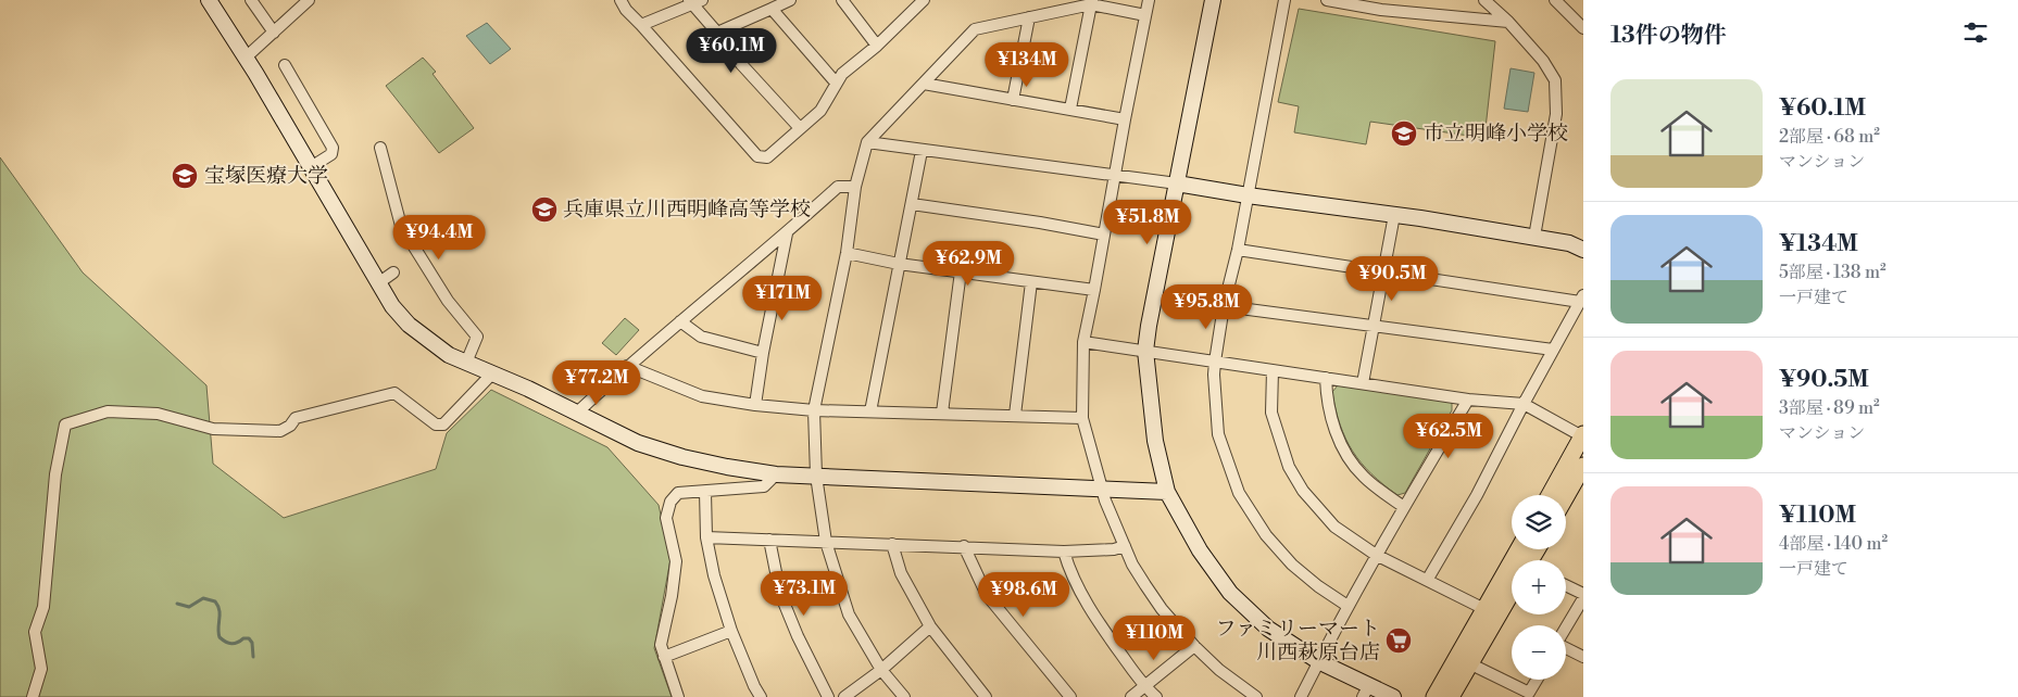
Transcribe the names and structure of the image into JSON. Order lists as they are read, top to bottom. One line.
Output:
{"places":{"school or university":["市立明峰小学校","宝塚医療大学","兵庫県立川西明峰高等学校"],"supermarket":["ファミリーマート 川西萩原台店"]},"page":{"heading":"13件の物件","price":["¥60.1M","¥134M","¥51.8M","¥94.4M","¥62.9M","¥90.5M","¥171M","¥95.8M","¥77.2M","¥62.5M","¥73.1M","¥98.6M","¥110M"],"list":[{"name":"¥60.1M","note":"2部屋 · 68 m² · マンション"},{"name":"¥134M","note":"5部屋 · 138 m² · 一戸建て"},{"name":"¥90.5M","note":"3部屋 · 89 m² · マンション"},{"name":"¥110M","note":"4部屋 · 140 m² · 一戸建て"}],"map_buttons":["+","−"]}}
